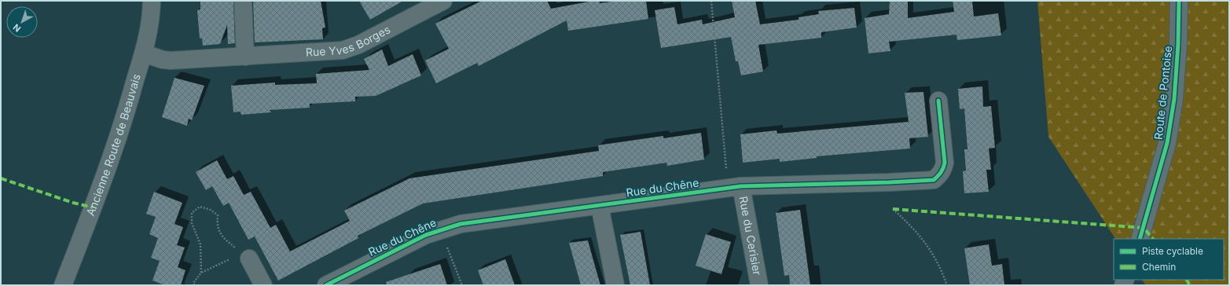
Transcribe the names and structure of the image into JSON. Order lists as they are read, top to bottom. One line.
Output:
{"streets":{"street":["Rue Yves Borges","Route de Pontoise","Ancienne Route de Beauvais","Rue du Chêne","Rue du Cerisier"]},"crossings":[["Rue Yves Borges","Ancienne Route de Beauvais"],["Rue du Chêne","Rue du Cerisier"]],"legend":["Piste cyclable","Chemin"],"north":"bottom left"}
